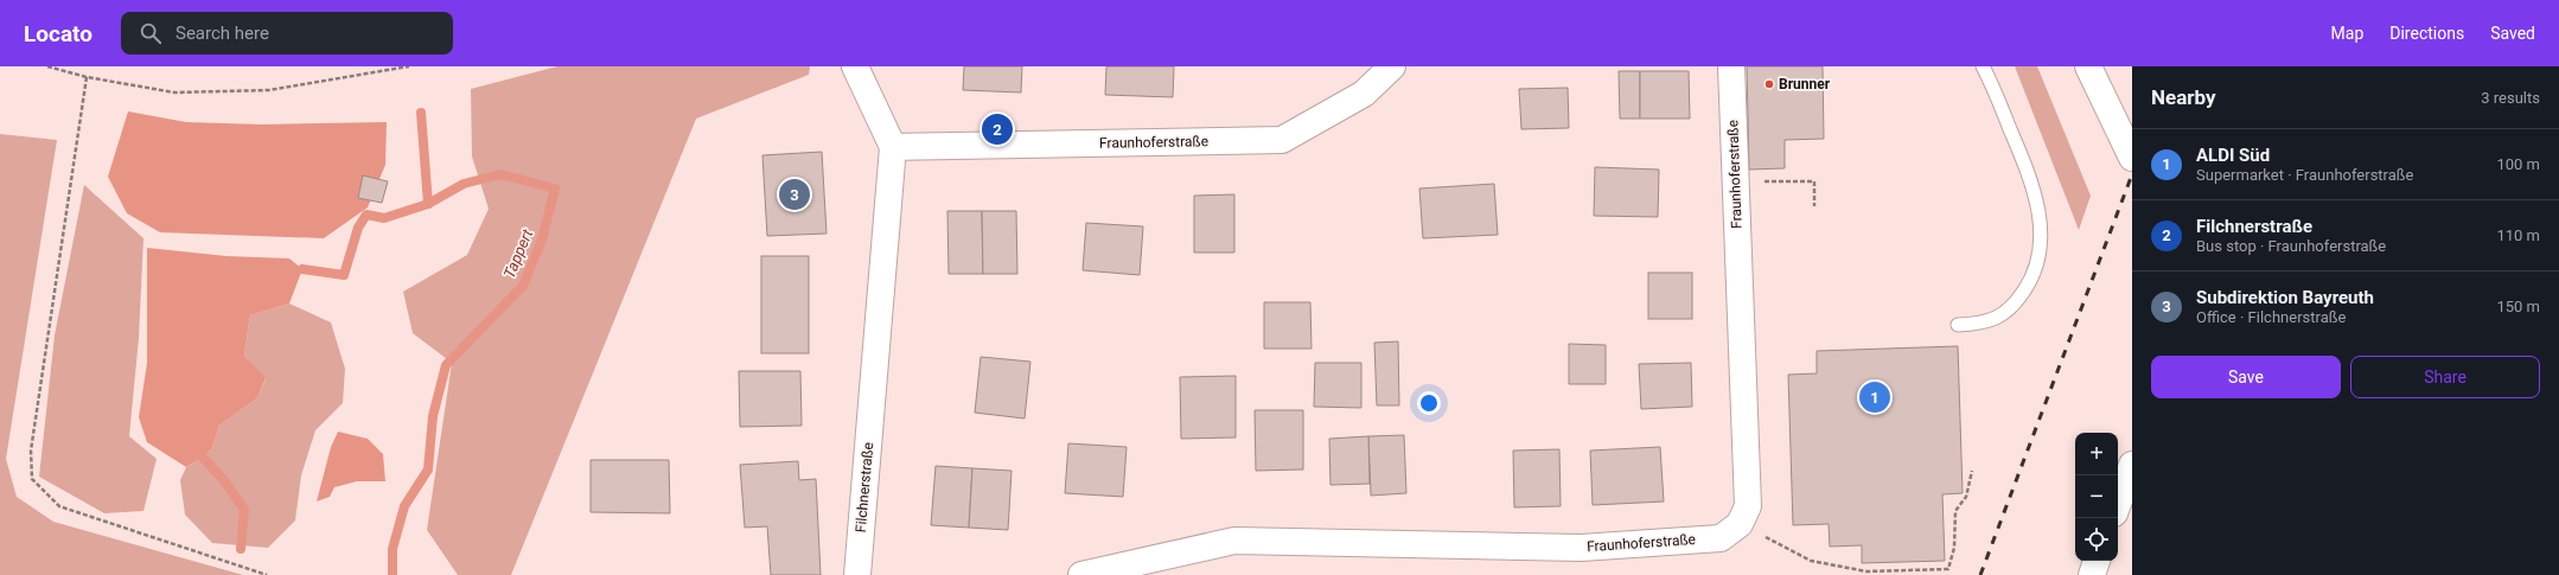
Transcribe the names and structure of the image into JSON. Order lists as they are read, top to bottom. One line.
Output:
{"streets":{"street":["Fraunhoferstraße","Filchnerstraße"]},"crossings":[["Fraunhoferstraße","Filchnerstraße"]],"water":["Tappert"],"places":["Brunner"],"page":{"header":"Locato","search":"Search here","nav":["Map","Directions","Saved"],"heading":["Nearby","3 results"],"pins":["2","3","1"],"list":[{"mark":"1","name":"ALDI Süd","note":"Supermarket · Fraunhoferstraße","value":"100 m"},{"mark":"2","name":"Filchnerstraße","note":"Bus stop · Fraunhoferstraße","value":"110 m"},{"mark":"3","name":"Subdirektion Bayreuth","note":"Office · Filchnerstraße","value":"150 m"}],"buttons":["Save","Share"],"map_buttons":["+","−"]}}
